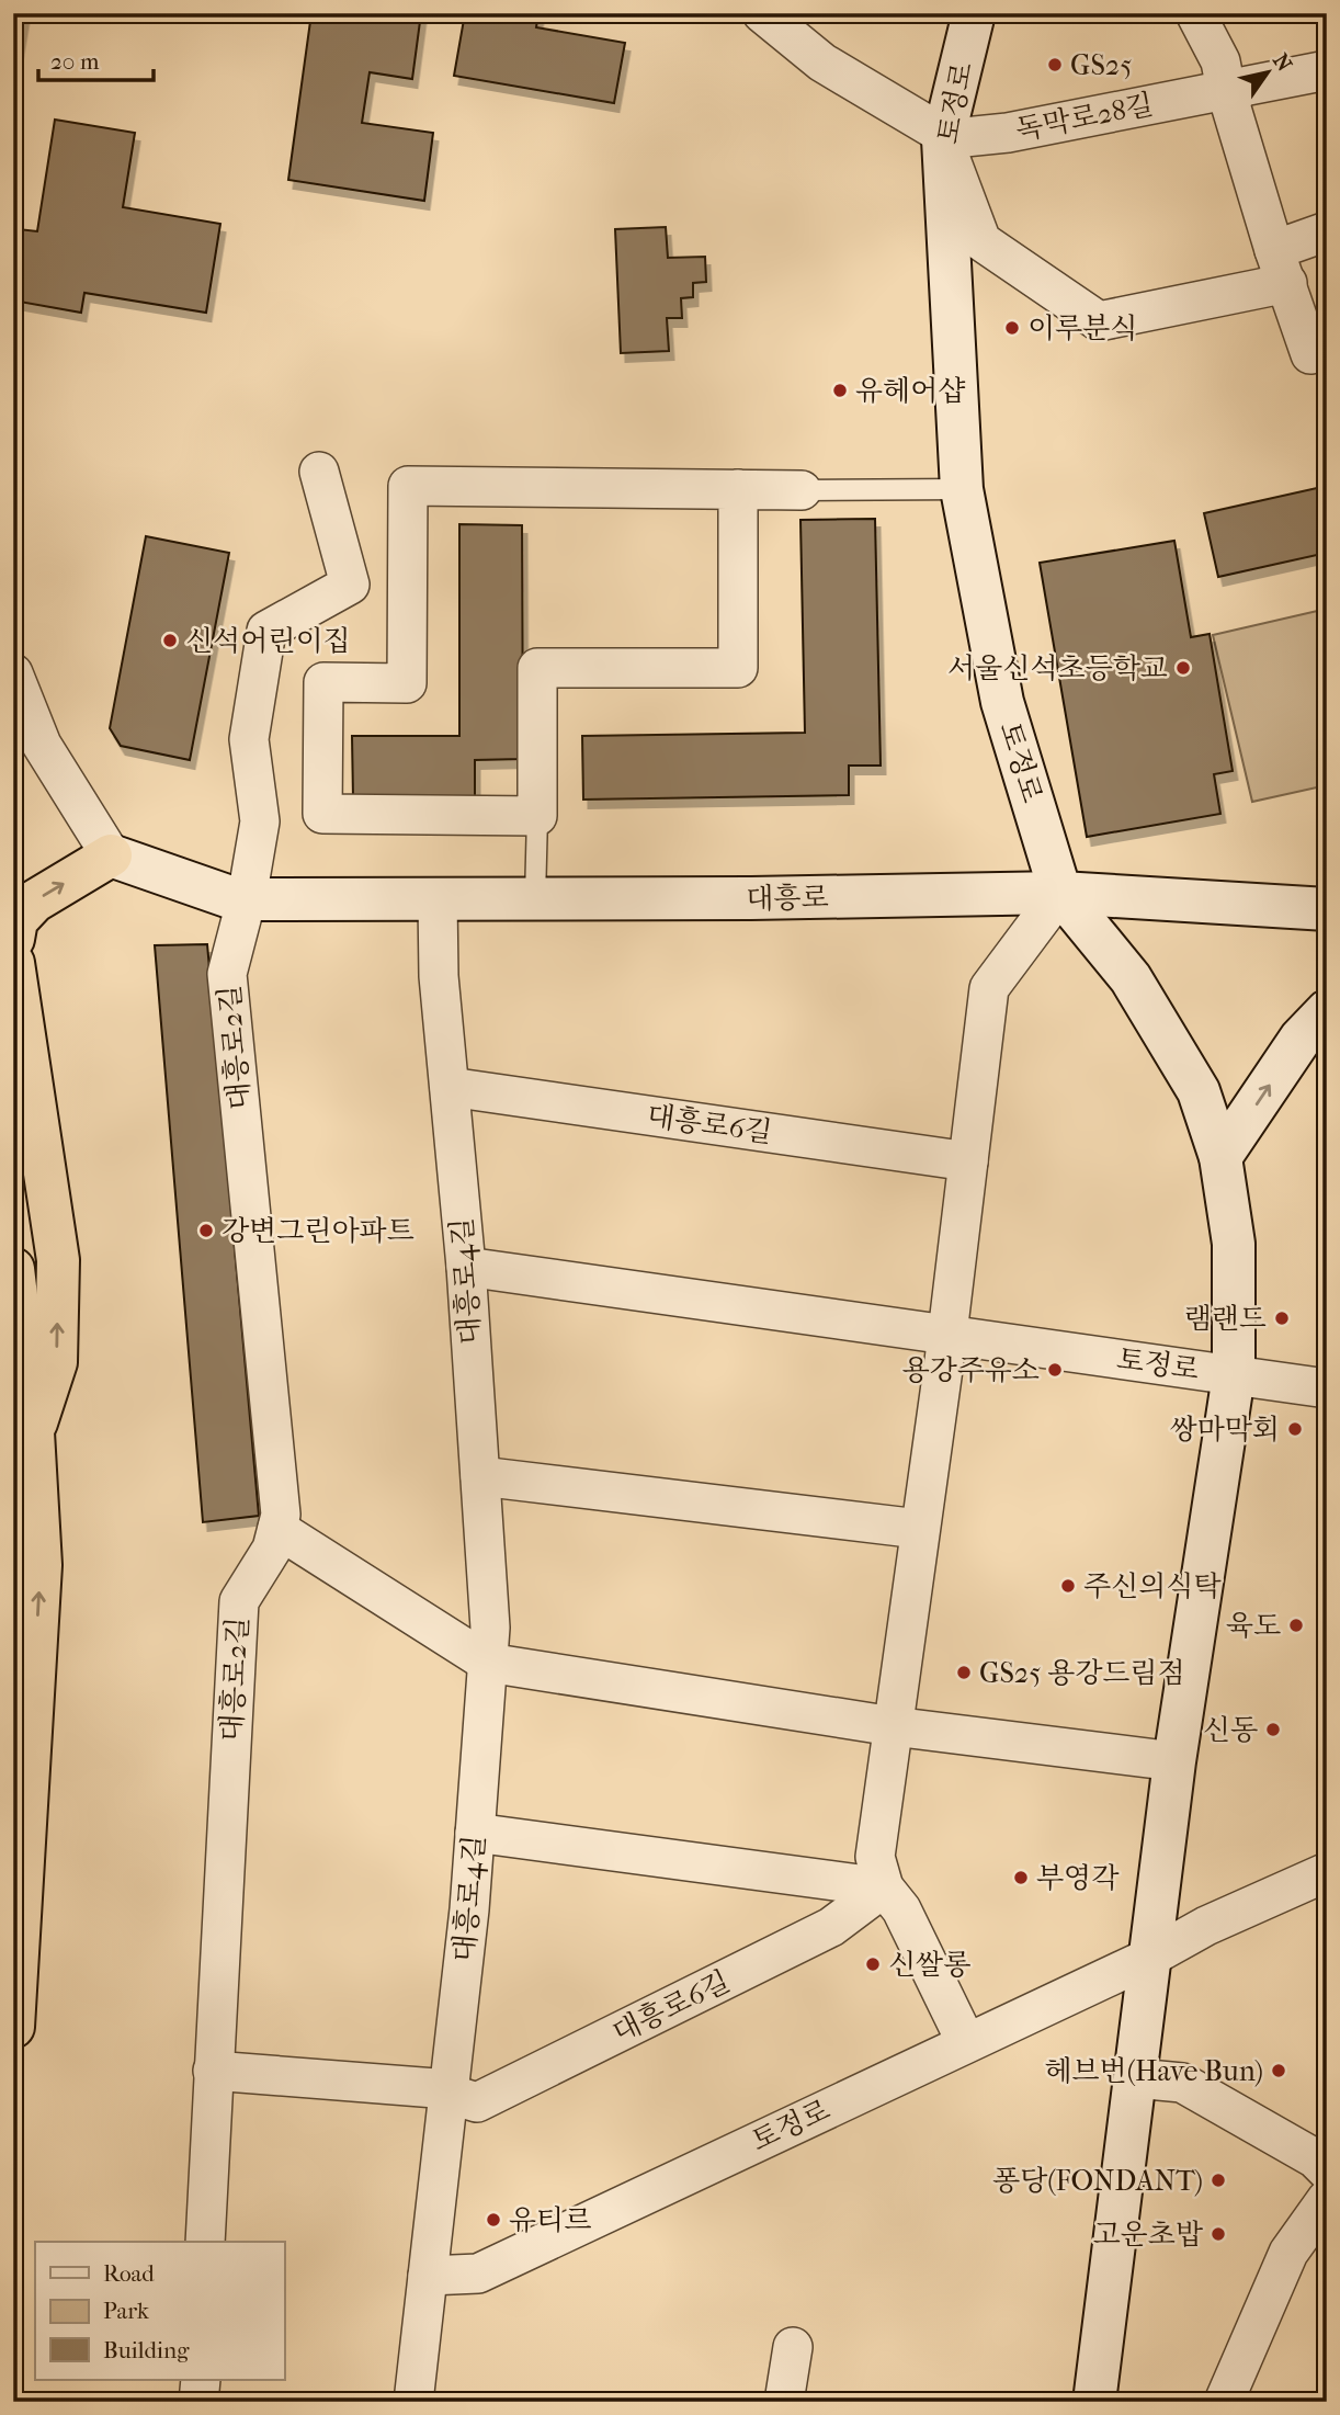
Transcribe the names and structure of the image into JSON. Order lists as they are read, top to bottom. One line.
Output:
{"streets":{"main road":["토정로","대흥로"],"street":["독막로28길","대흥로2길","대흥로6길","대흥로4길"]},"crossings":[["토정로","독막로28길"],["토정로","대흥로"],["토정로","대흥로4길"],["대흥로","대흥로2길"],["대흥로","대흥로4길"],["대흥로6길","대흥로4길"]],"places":["GS25","이루분식","유헤어샵","신석어린이집","서울신석초등학교","강변그린아파트","램랜드","용강주유소","쌍마막회","주신의식탁","육도","GS25 용강드림점","신동","부영각","신쌀롱","헤브번(Have Bun)","퐁당(FONDANT)","유티르","고운초밥"],"legend":["Road","Park","Building"],"scale_bar":"20 m","north":"top right"}
